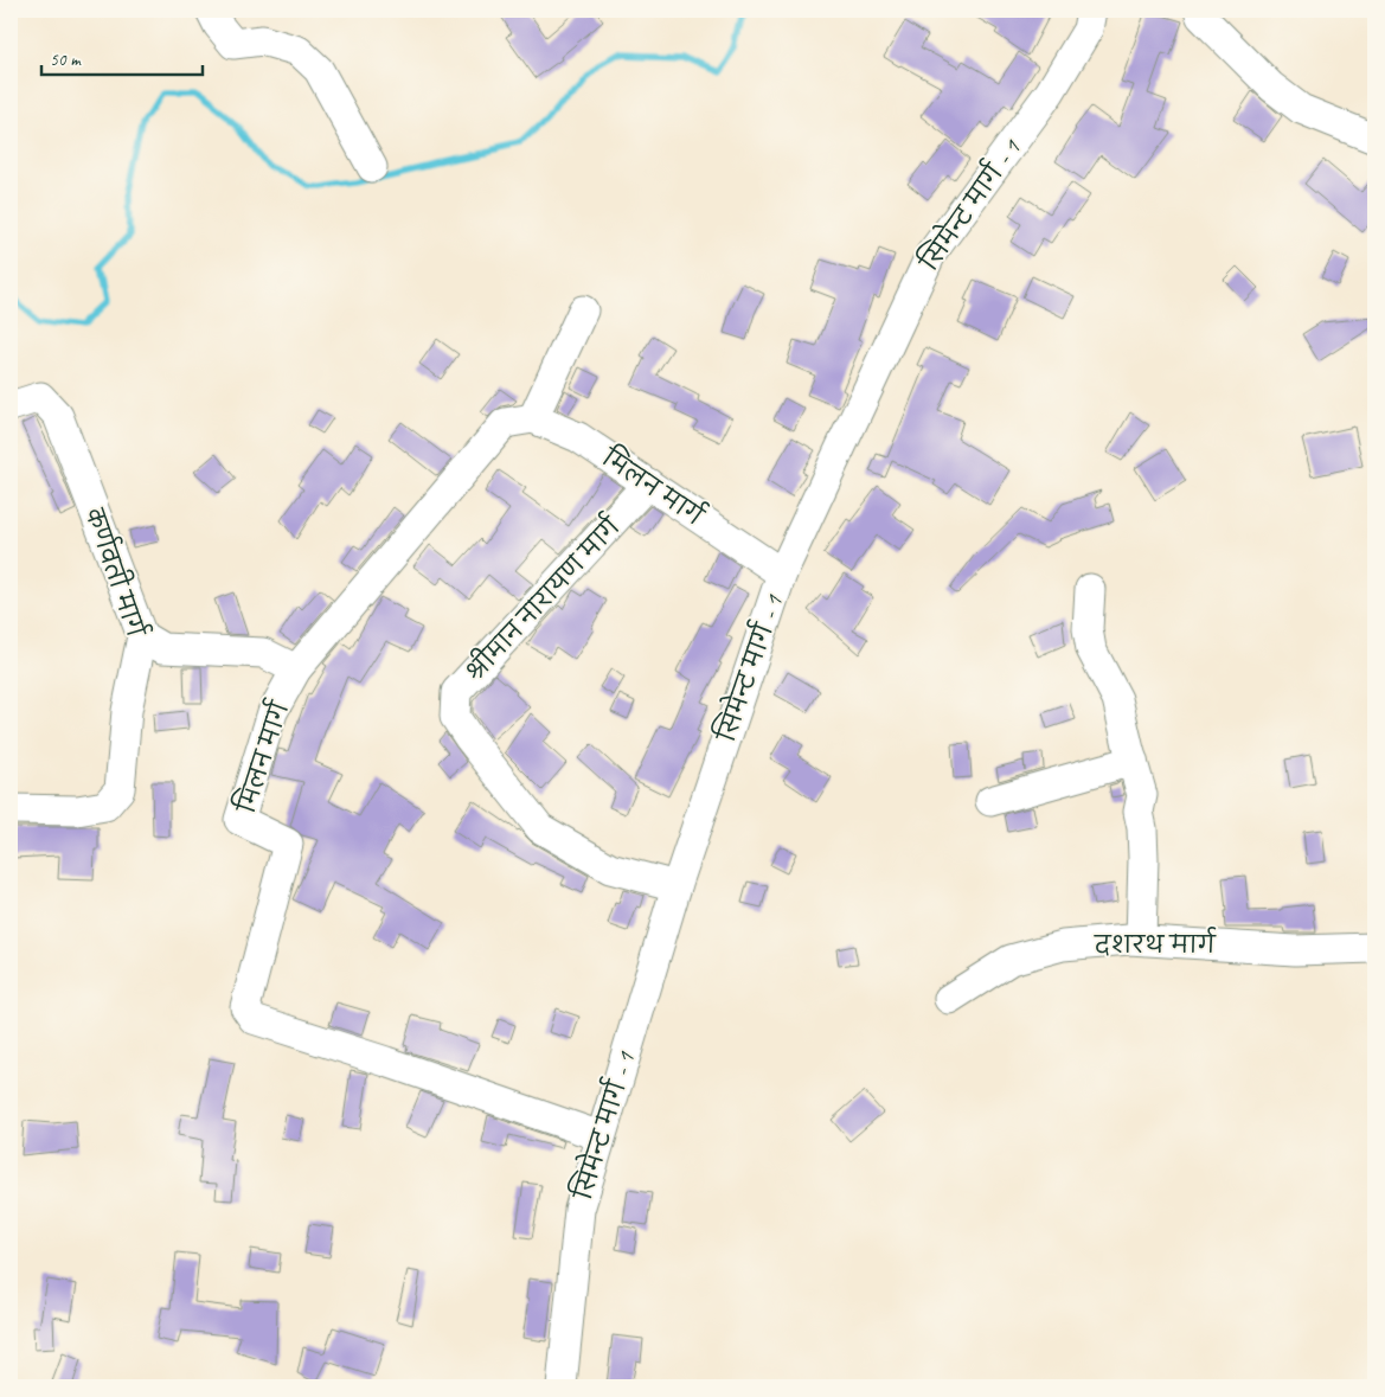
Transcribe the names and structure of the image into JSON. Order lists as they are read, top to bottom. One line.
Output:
{"streets":{"street":["सिमेन्ट मार्ग - 1","मिलन मार्ग","कर्णवती मार्ग","श्रीमान नारायण मार्ग","दशरथ मार्ग"]},"crossings":[["सिमेन्ट मार्ग - 1","मिलन मार्ग"],["सिमेन्ट मार्ग - 1","श्रीमान नारायण मार्ग"],["मिलन मार्ग","श्रीमान नारायण मार्ग"]],"scale_bar":"50 m"}
